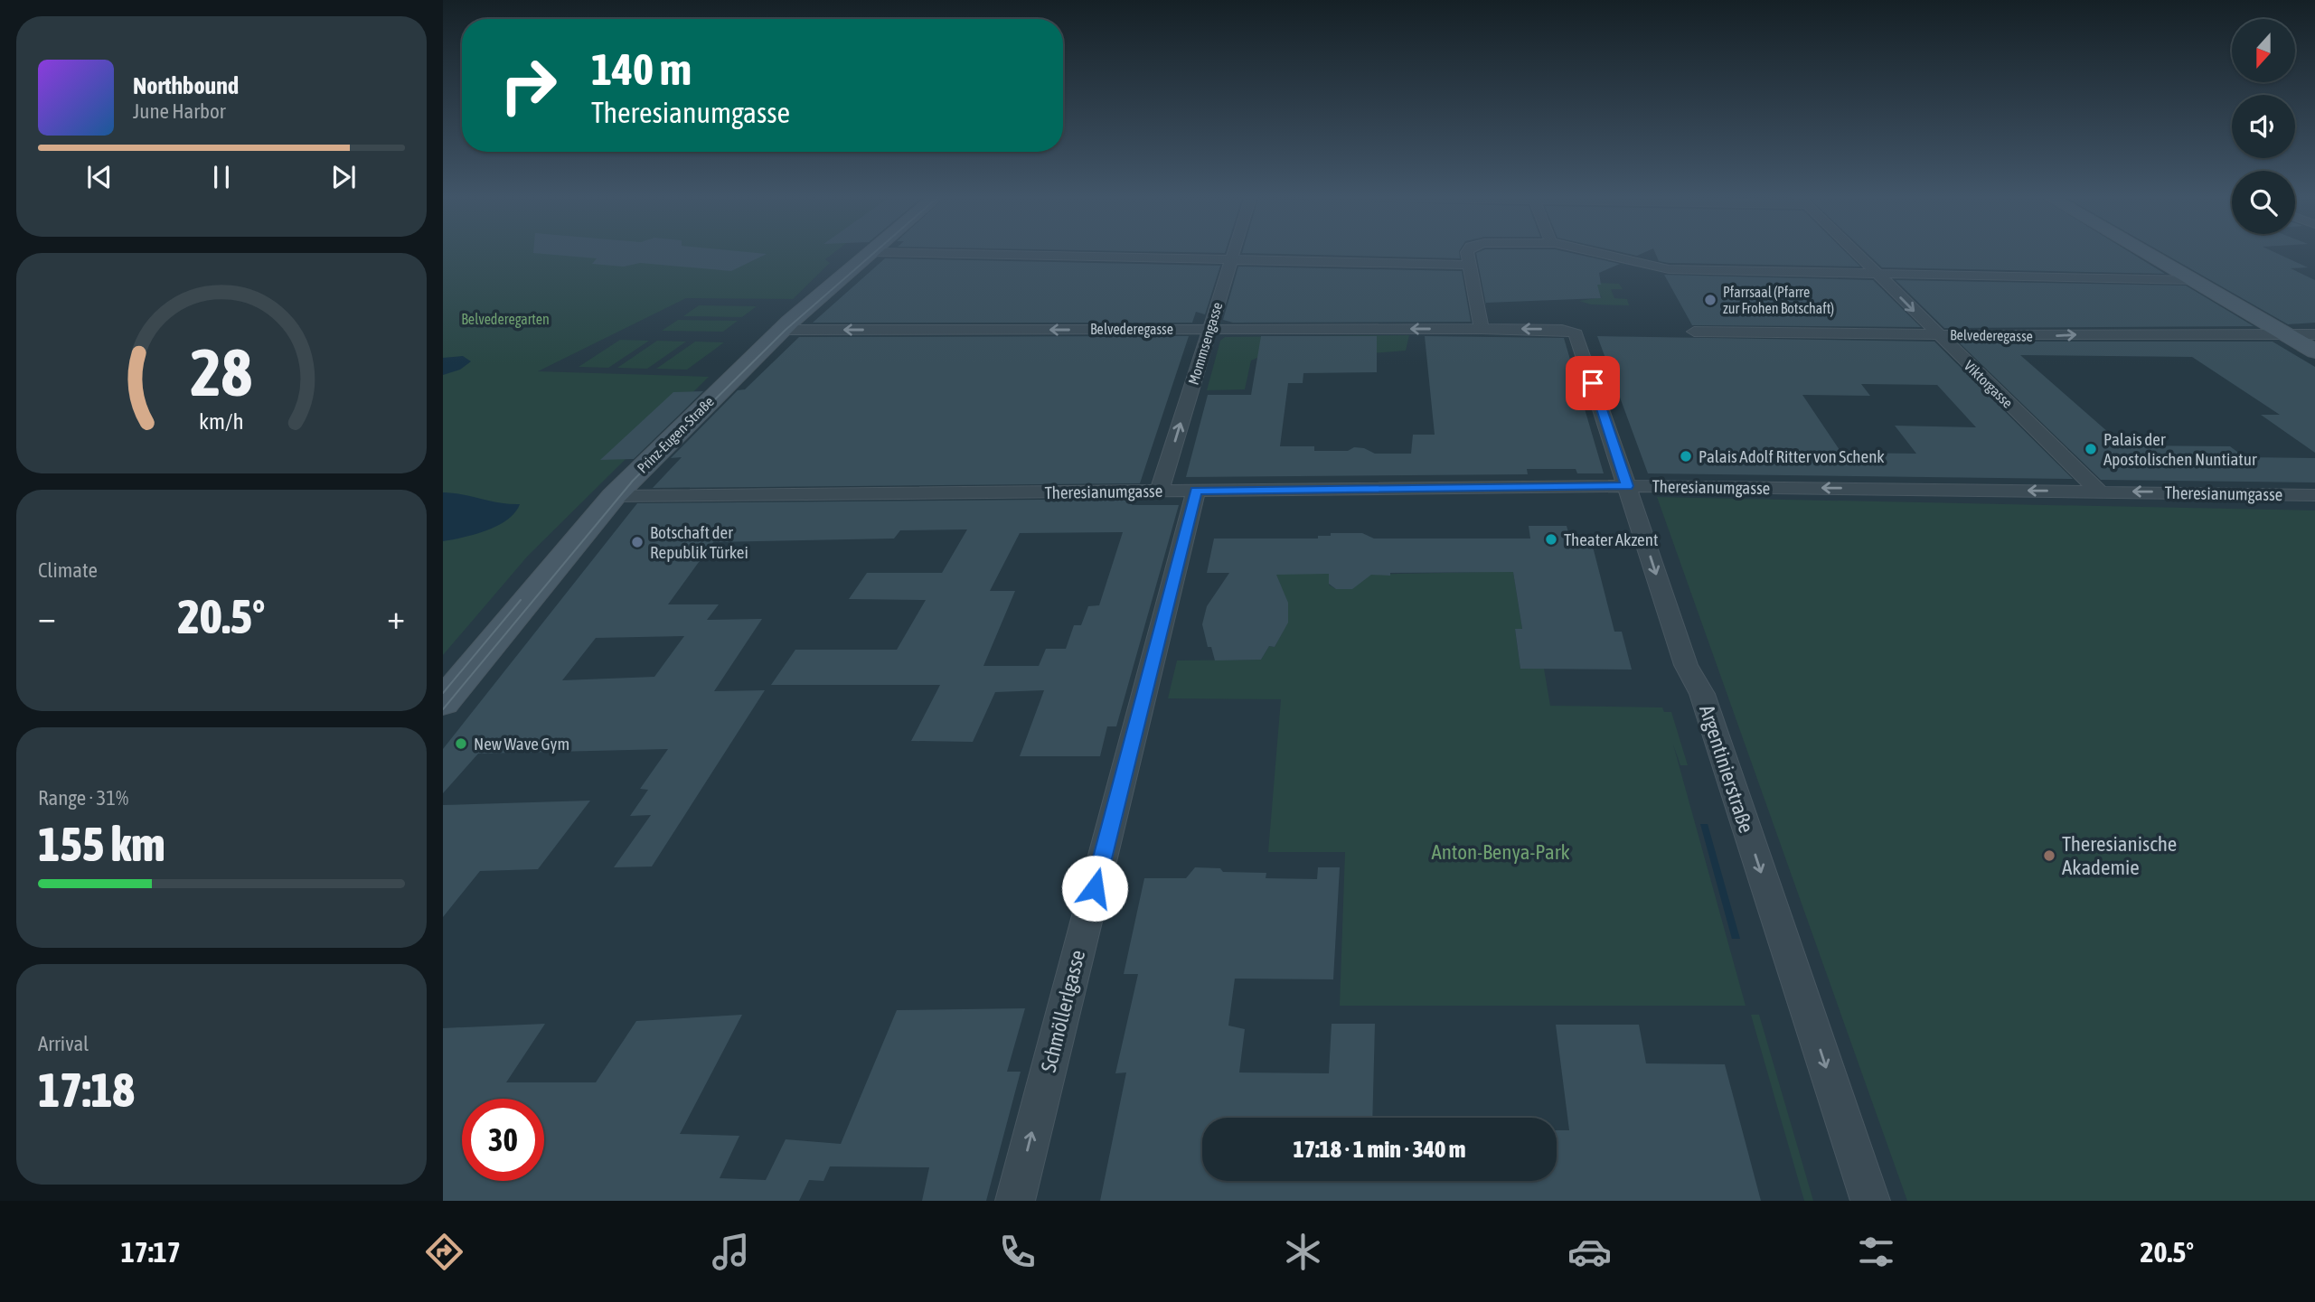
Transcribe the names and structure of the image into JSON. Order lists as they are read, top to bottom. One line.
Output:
{"streets":{"street":["Belvederegasse","Mommsengasse","Viktorgasse","Prinz-Eugen-Straße","Theresianumgasse","Argentinierstraße","Schmöllerlgasse"]},"crossings":[["Belvederegasse","Mommsengasse"],["Belvederegasse","Viktorgasse"],["Belvederegasse","Prinz-Eugen-Straße"],["Belvederegasse","Argentinierstraße"],["Mommsengasse","Theresianumgasse"],["Viktorgasse","Theresianumgasse"],["Prinz-Eugen-Straße","Theresianumgasse"],["Theresianumgasse","Argentinierstraße"],["Theresianumgasse","Schmöllerlgasse"]],"one_way":["Mommsengasse","Theresianumgasse","Argentinierstraße","Schmöllerlgasse"],"parks":["Belvederegarten","Anton-Benya-Park"],"places":["Pfarrsaal (Pfarre zur Frohen Botschaft)","Palais der Apostolischen Nuntiatur","Palais Adolf Ritter von Schenk","Theater Akzent","Botschaft der Republik Türkei","New Wave Gym","Theresianische Akademie"],"north":"bottom","page":{"turn":["140 m","Theresianumgasse"],"song":["Northbound","June Harbor"],"tile":["Climate",["Range · 31%","155 km"],["Arrival","17:18"]],"heat":["−","20.5°","+"],"limit":"30","trip":"17:18 · 1 min · 340 m","tabs":["17:17","20.5°"],"gauge":["28","km/h"]}}
